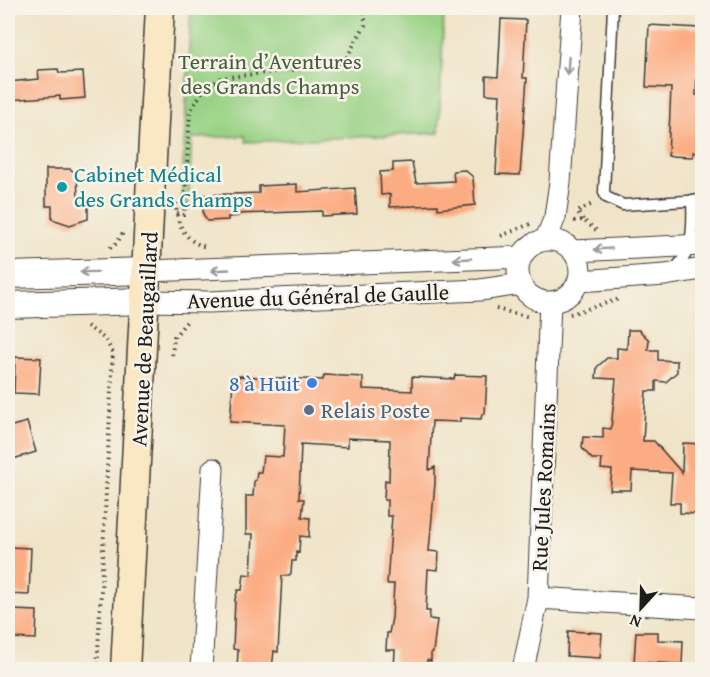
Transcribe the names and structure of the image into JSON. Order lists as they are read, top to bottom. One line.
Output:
{"streets":{"main road":["Avenue de Beaugaillard"],"street":["Avenue du Général de Gaulle","Rue Jules Romains"]},"crossings":[["Avenue du Général de Gaulle","Avenue de Beaugaillard"],["Avenue du Général de Gaulle","Rue Jules Romains"]],"parks":["Terrain d’Aventures des Grands Champs"],"places":["Cabinet Médical des Grands Champs","8 à Huit","Relais Poste"],"north":"bottom"}
